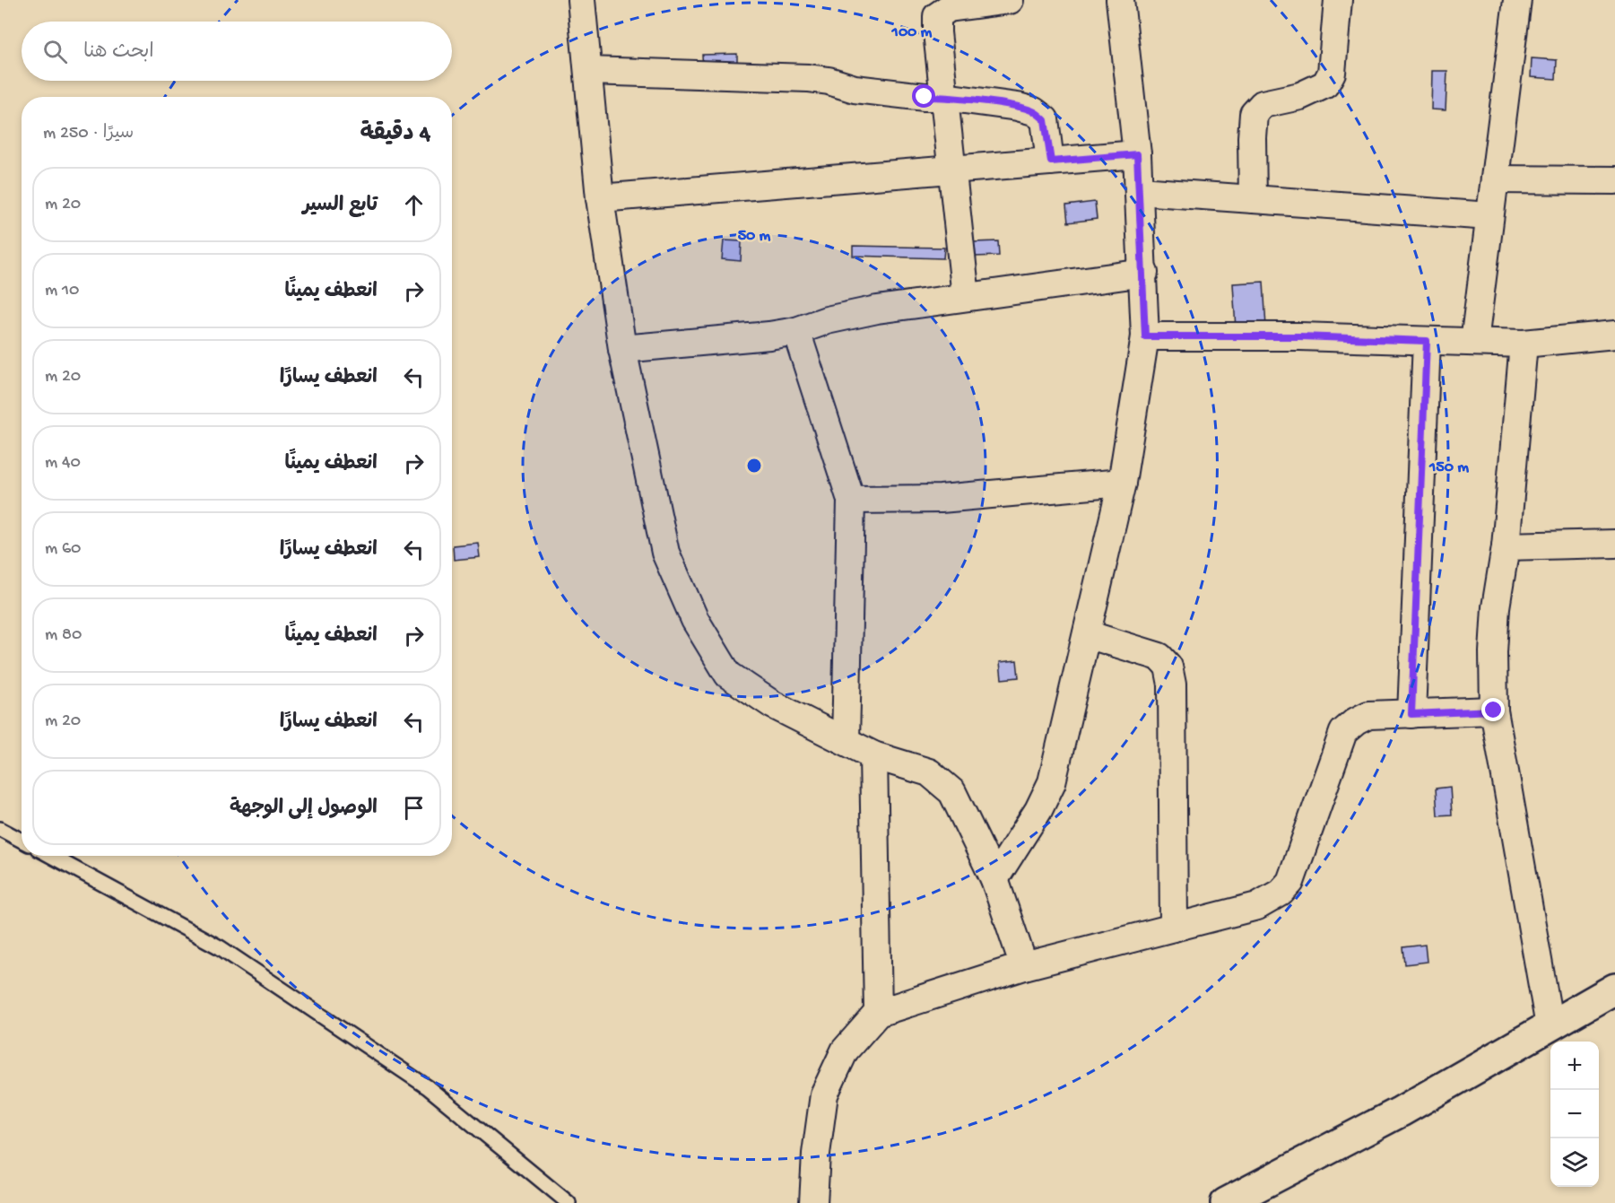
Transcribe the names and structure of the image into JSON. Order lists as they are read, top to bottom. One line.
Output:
{"page":{"search":"ابحث هنا","heading":["4 دقيقة","سيرًا · 250 m"],"list":[["تابع السير","20 m"],["انعطف يمينًا","10 m"],["انعطف يسارًا","20 m"],["انعطف يمينًا","40 m"],["انعطف يسارًا","60 m"],["انعطف يمينًا","80 m"],["انعطف يسارًا","20 m"],"الوصول إلى الوجهة"],"map_buttons":["+","−"]},"rings":["100 m","50 m","150 m"]}
